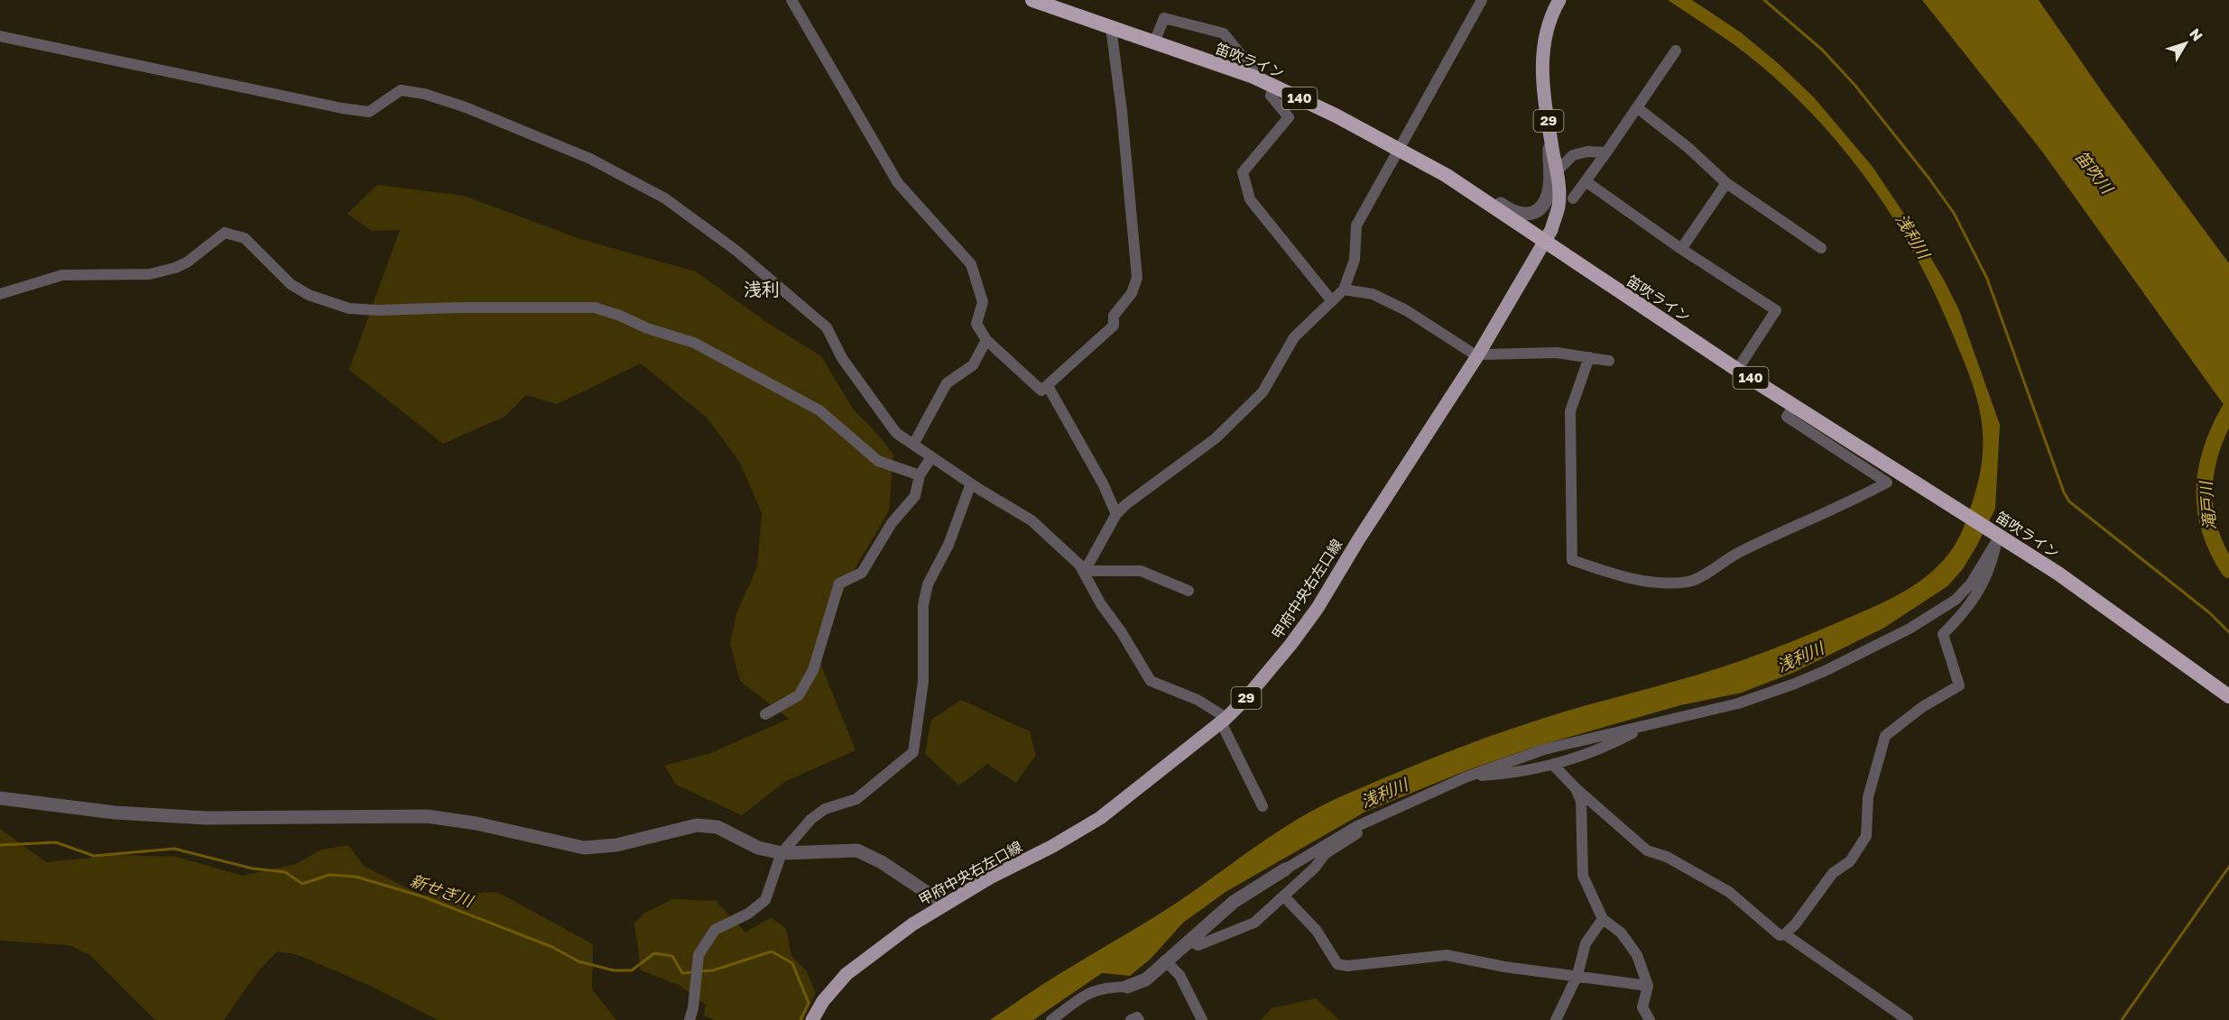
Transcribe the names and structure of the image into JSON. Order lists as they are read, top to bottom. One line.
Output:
{"streets":{"highway":["笛吹ライン","140"],"main road":["29","甲府中央右左口線"]},"crossings":[["笛吹ライン","甲府中央右左口線"]],"districts":["浅利"],"water":["笛吹川","浅利川","滝戸川","新せぎ川"],"north":"top right"}
